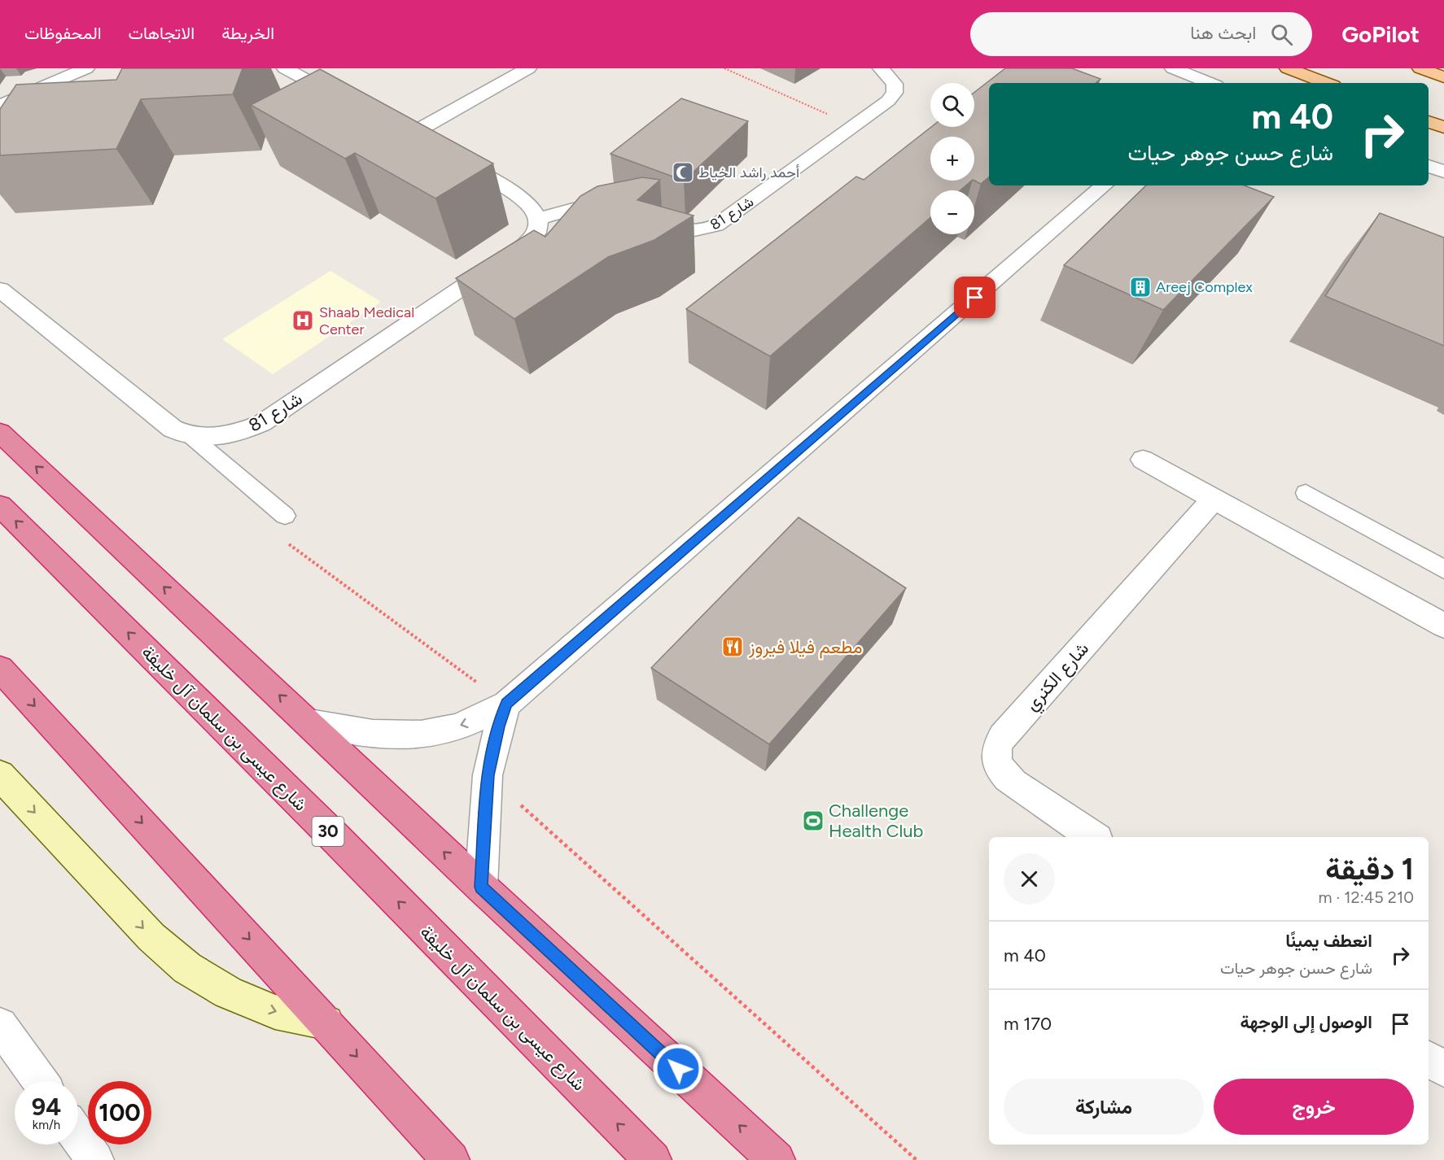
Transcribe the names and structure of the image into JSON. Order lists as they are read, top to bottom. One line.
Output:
{"streets":{"highway":["شارع عيسى بن سلمان آل خليفة","30"],"street":["شارع 81","شارع الكنري"]},"places":{"mosque":["أحمد راشد الخياط"],"building":["Areej Complex"],"hospital":["Shaab Medical Center"],"restaurant":["مطعم فيلا فيروز"],"sports":["Challenge Health Club"]},"page":{"header":"GoPilot","search":"ابحث هنا","nav":["الخريطة","الاتجاهات","المحفوظات"],"map_buttons":["+","−"],"turn":["40 m","شارع حسن جوهر حيات"],"heading":["1 دقيقة","210 m · 12:45"],"list":[{"name":"انعطف يمينًا","note":"شارع حسن جوهر حيات","value":"40 m"},{"name":"الوصول إلى الوجهة","value":"170 m"}],"buttons":["خروج","مشاركة"],"speed":"94 km/h","limit":"100"}}
